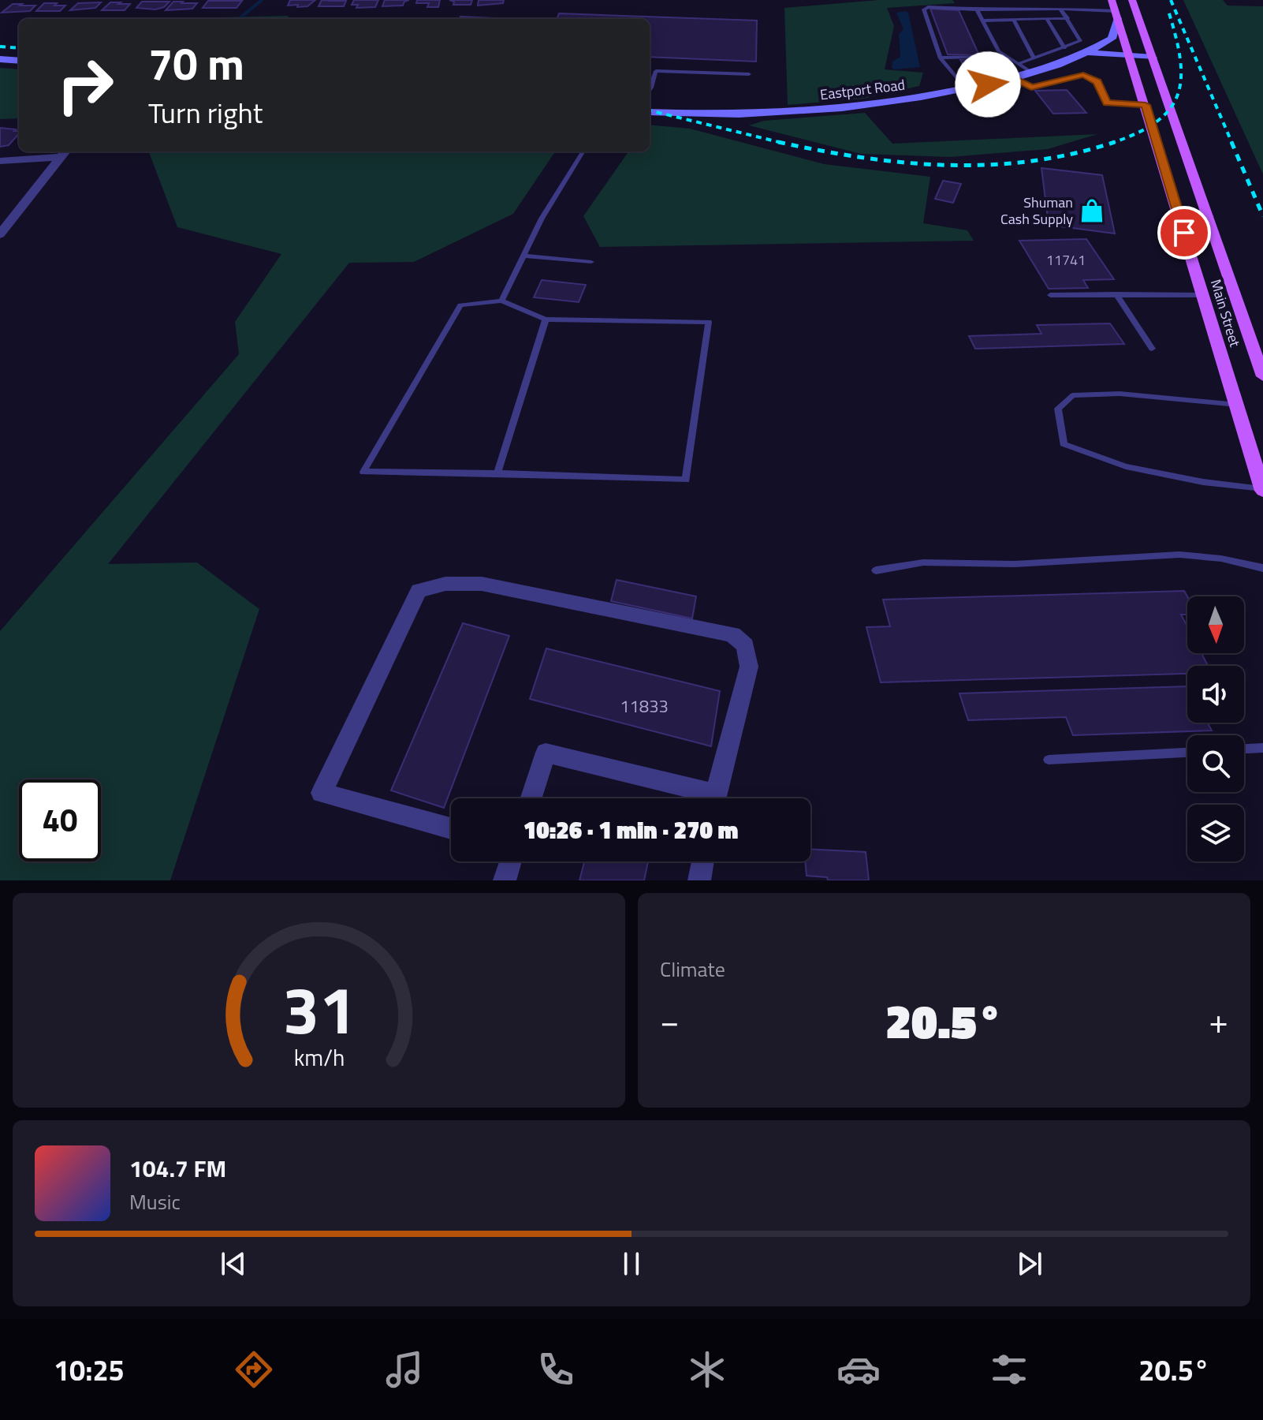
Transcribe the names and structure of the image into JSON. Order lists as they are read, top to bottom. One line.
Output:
{"streets":{"main road":["Main Street"],"street":["Eastport Road"]},"crossings":[["Eastport Road","Main Street"]],"places":{"shop":["Shuman Cash Supply"]},"house_numbers":["11741","11833"],"north":"bottom","page":{"turn":["70 m","Turn right"],"limit":"40","trip":"10:26 · 1 min · 270 m","tile":"Climate","heat":["−","20.5°","+"],"song":["104.7 FM","Music"],"tabs":["10:25","20.5°"],"gauge":["31","km/h"]}}
